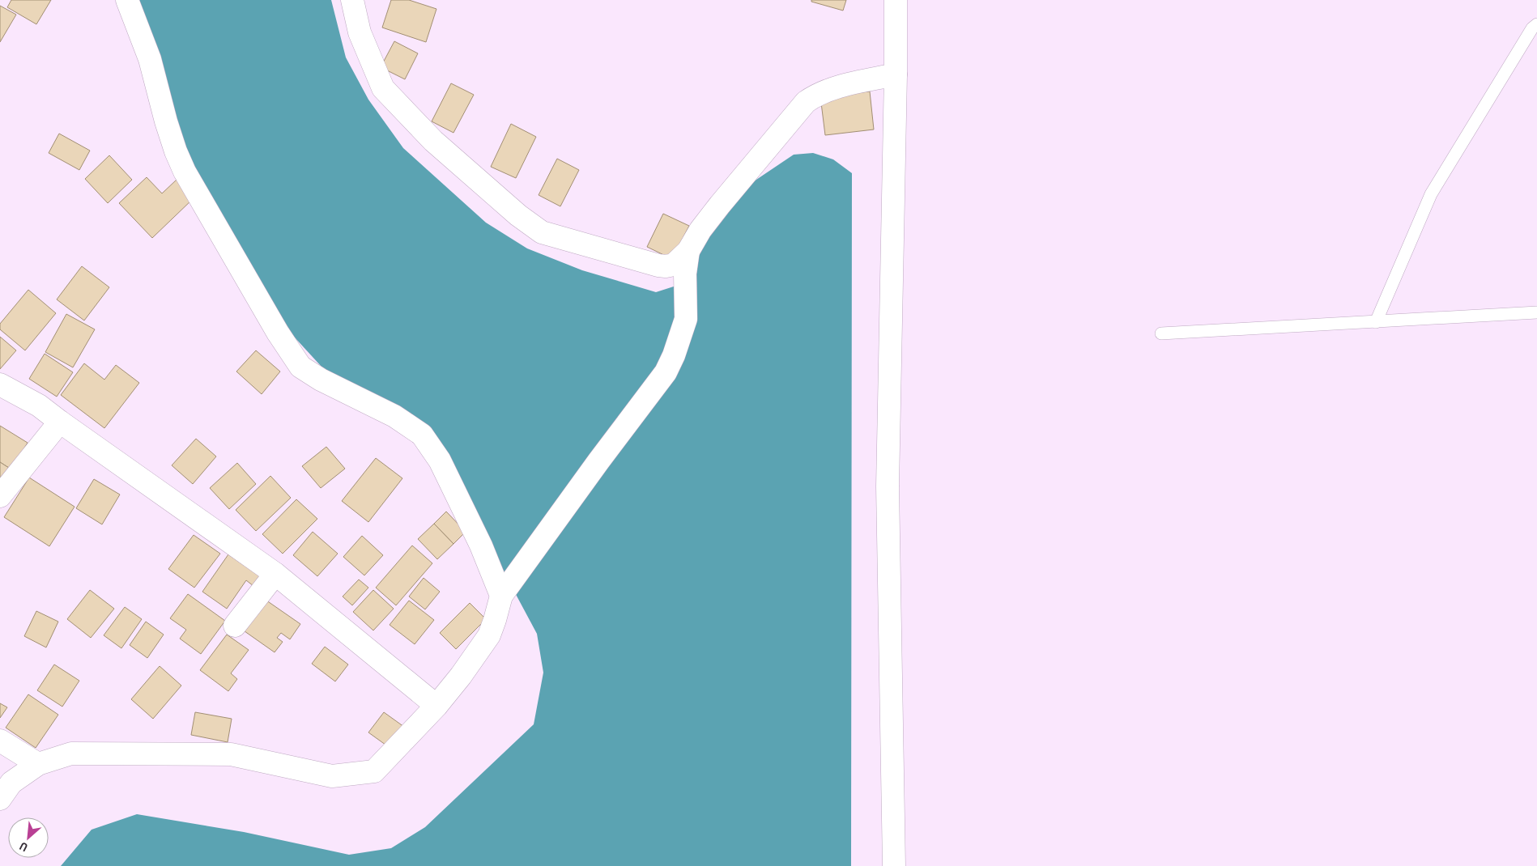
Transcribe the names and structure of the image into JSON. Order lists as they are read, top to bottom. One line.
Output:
{"north":"bottom left"}
